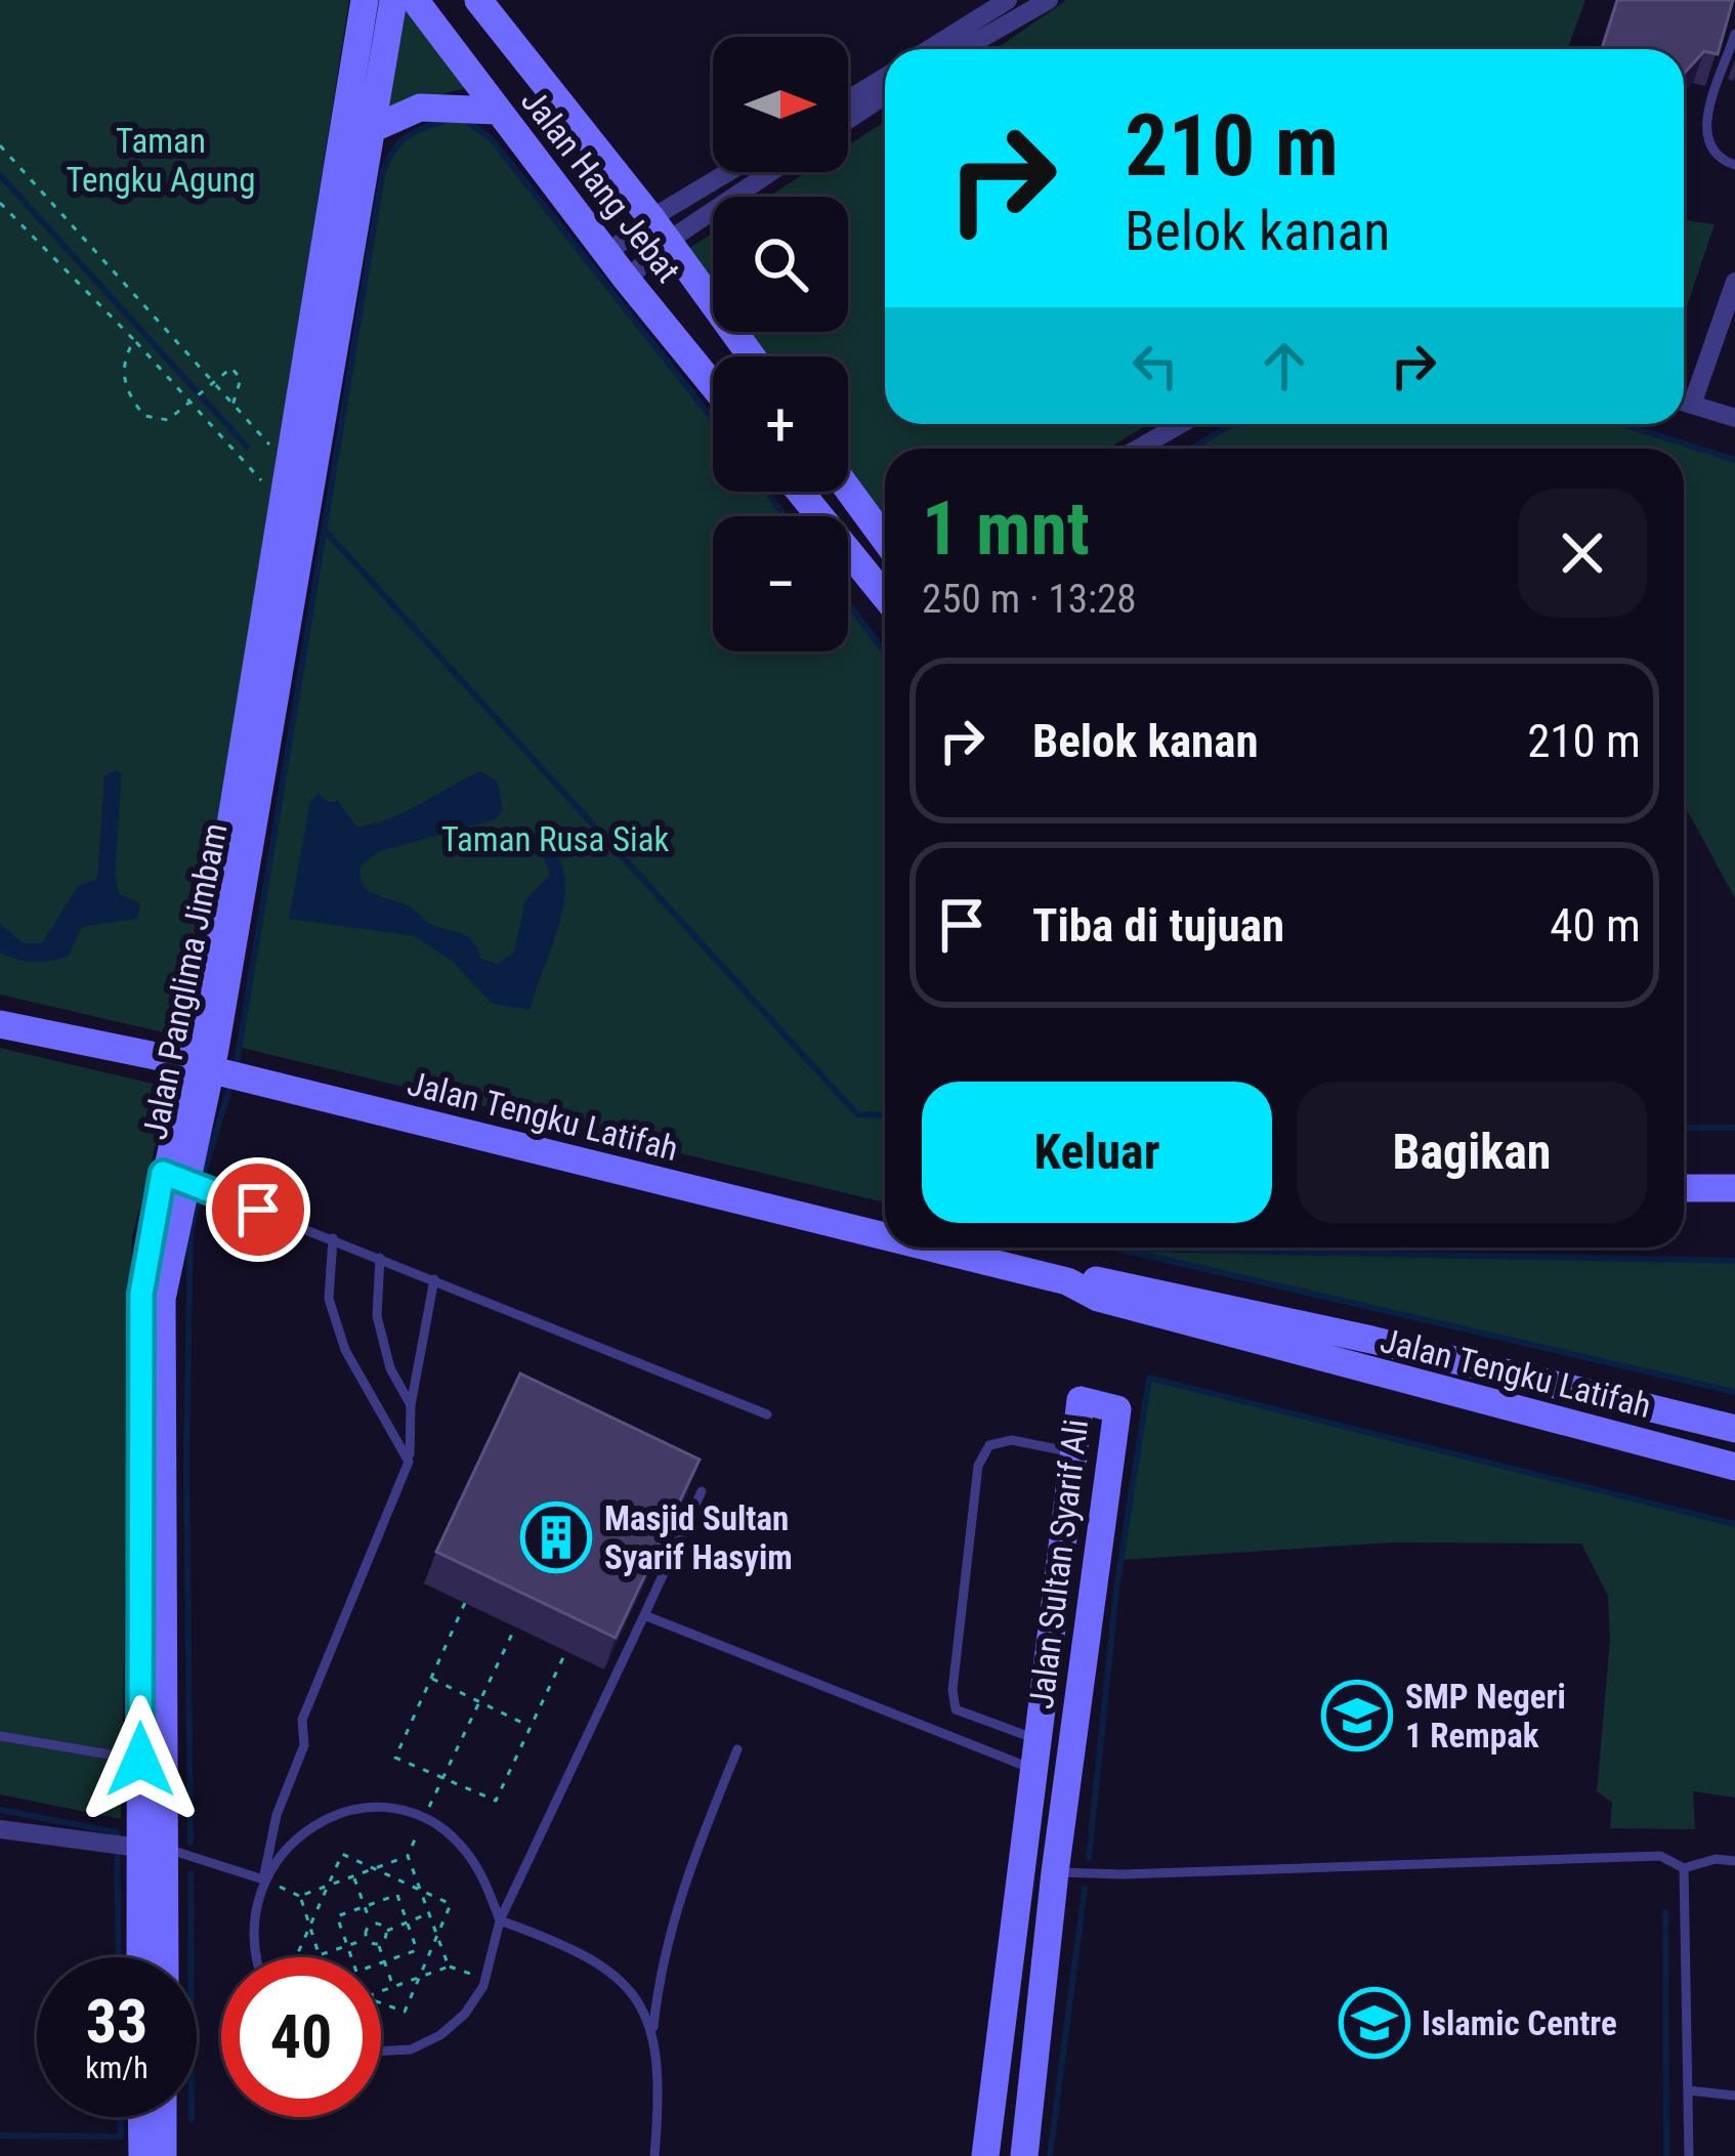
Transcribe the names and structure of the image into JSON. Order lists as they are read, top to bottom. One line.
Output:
{"streets":{"street":["Jalan Hang Jebat","Jalan Panglima Jimbam","Jalan Tengku Latifah","Jalan Sultan Syarif Ali"]},"parks":["Taman Tengku Agung","Taman Rusa Siak"],"places":{"building":["Masjid Sultan Syarif Hasyim"],"school or university":["SMP Negeri 1 Rempak","Islamic Centre"]},"north":"right","page":{"map_buttons":["+","−"],"turn":["210 m","Belok kanan"],"heading":["1 mnt","250 m · 13:28"],"list":[{"name":"Belok kanan","value":"210 m"},{"name":"Tiba di tujuan","value":"40 m"}],"buttons":["Keluar","Bagikan"],"speed":"33 km/h","limit":"40"}}
